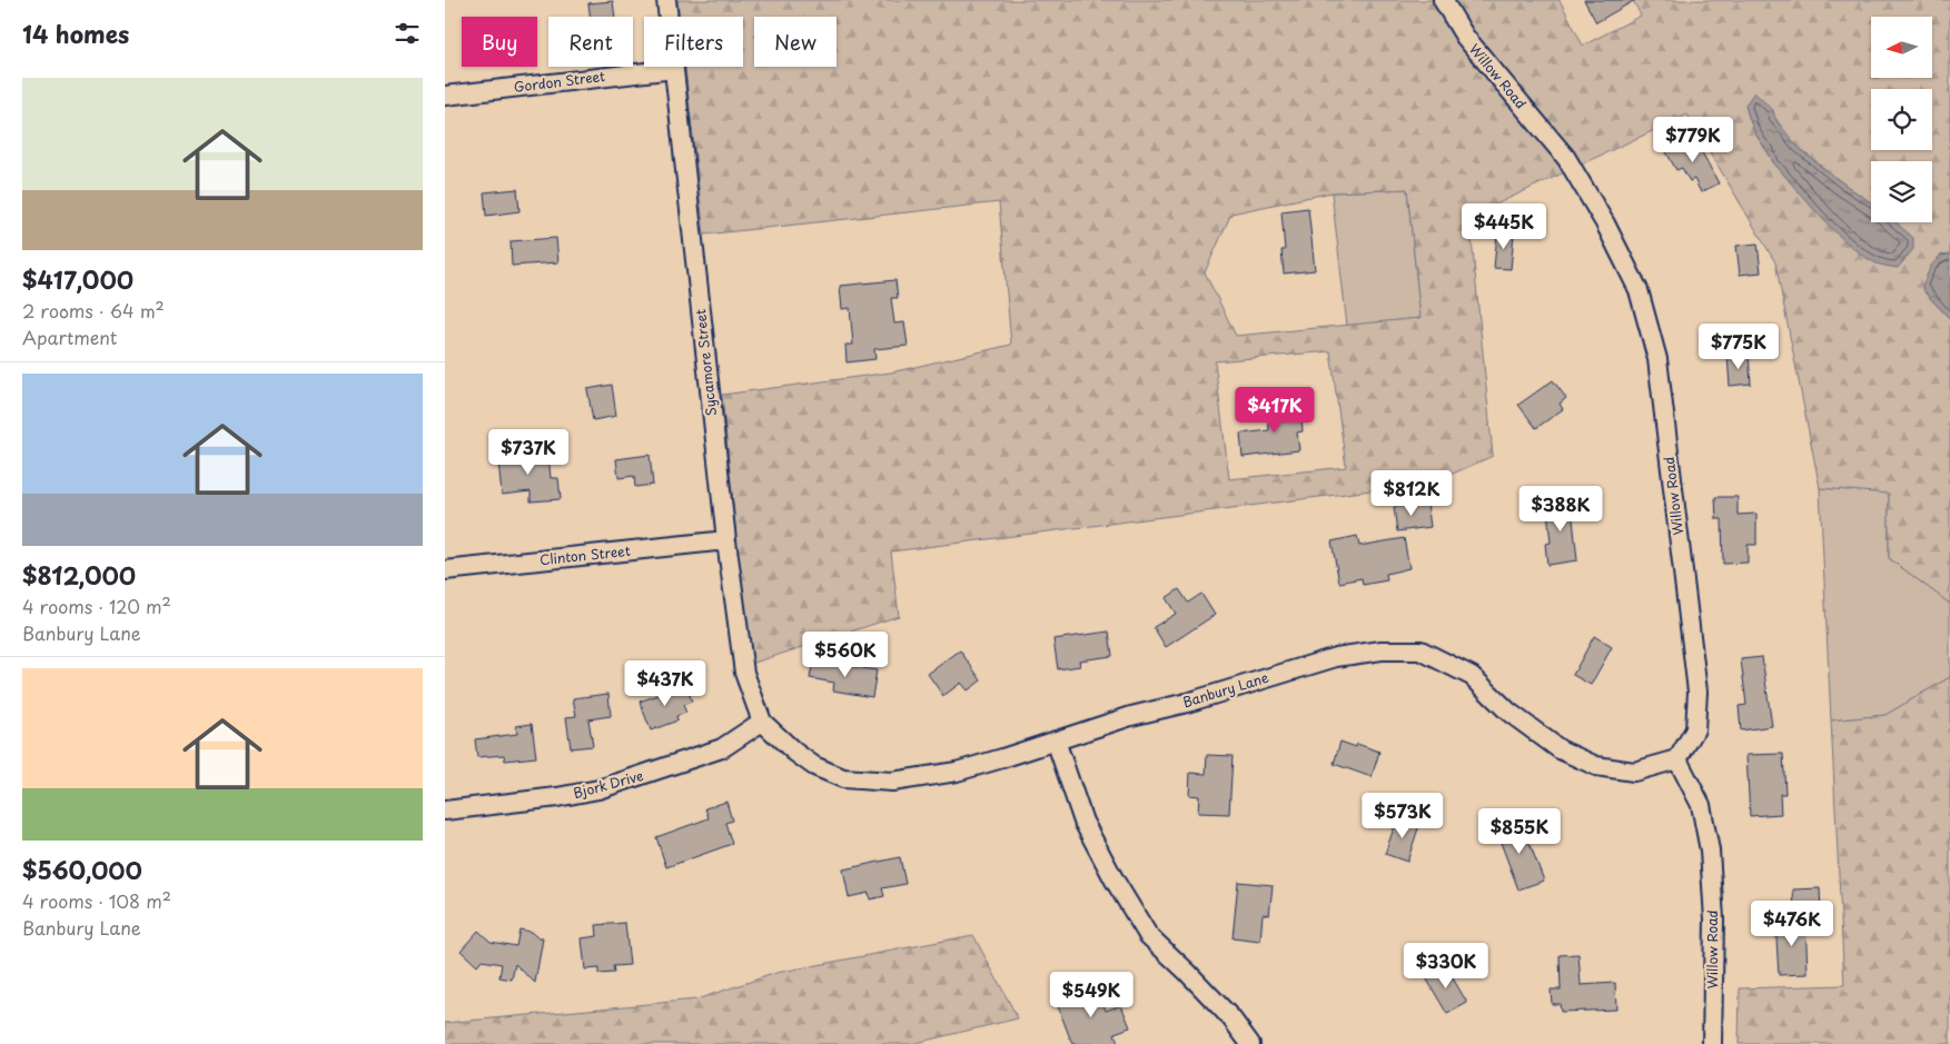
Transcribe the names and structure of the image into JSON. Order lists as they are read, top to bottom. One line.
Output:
{"streets":{"street":["Willow Road","Gordon Street","Sycamore Street","Clinton Street","Banbury Lane","Bjork Drive"]},"crossings":[["Willow Road","Banbury Lane"],["Gordon Street","Sycamore Street"],["Sycamore Street","Clinton Street"],["Sycamore Street","Banbury Lane"],["Sycamore Street","Bjork Drive"],["Banbury Lane","Bjork Drive"]],"north":"left","page":{"heading":"14 homes","chip":["Buy","Rent","Filters","New"],"list":[{"name":"$417,000","note":"2 rooms · 64 m² · Apartment"},{"name":"$812,000","note":"4 rooms · 120 m² · Banbury Lane"},{"name":"$560,000","note":"4 rooms · 108 m² · Banbury Lane"}],"price":["$779K","$445K","$775K","$417K","$737K","$812K","$388K","$560K","$437K","$573K","$855K","$476K","$330K","$549K"]}}
